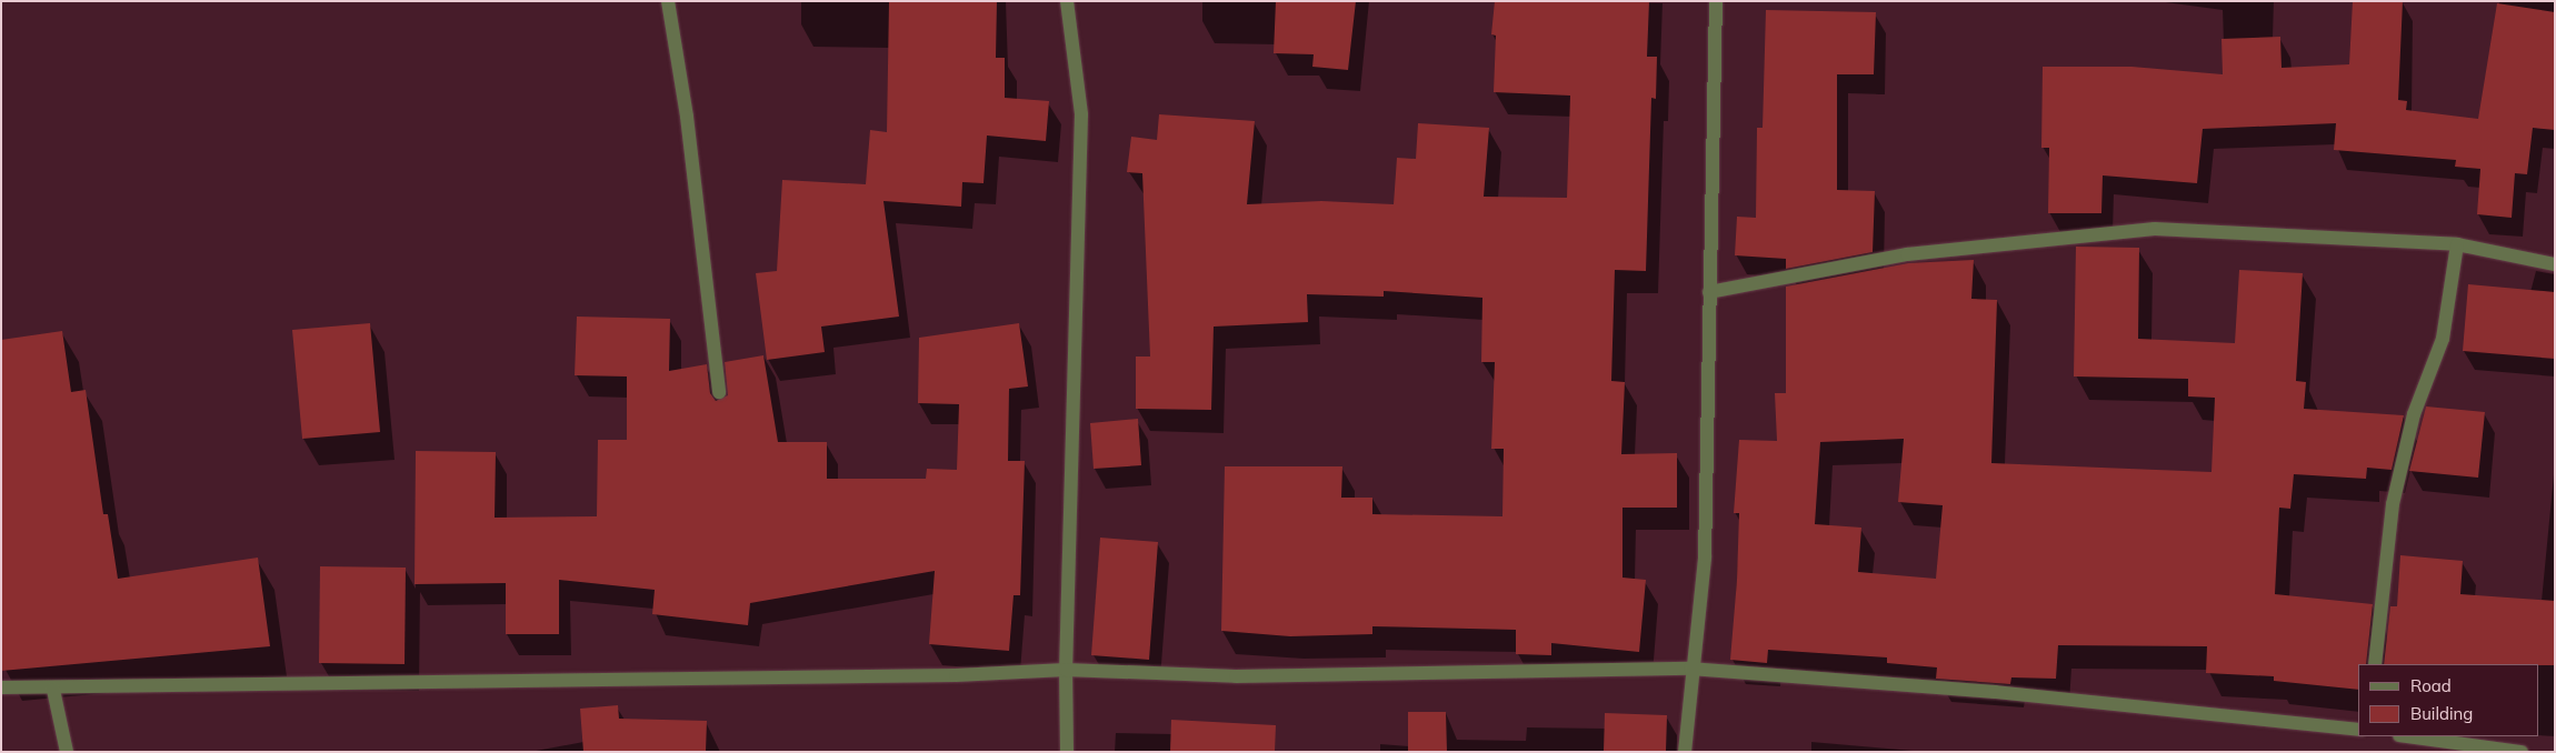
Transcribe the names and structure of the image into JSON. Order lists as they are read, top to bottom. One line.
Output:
{"legend":["Road","Building"]}
